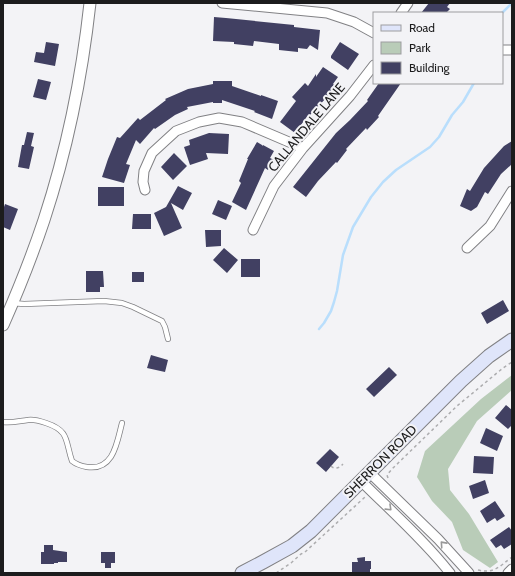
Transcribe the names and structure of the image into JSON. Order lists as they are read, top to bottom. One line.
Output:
{"streets":{"main road":["SHERRON ROAD"],"street":["CALLANDALE LANE"]},"legend":["Road","Park","Building"]}
